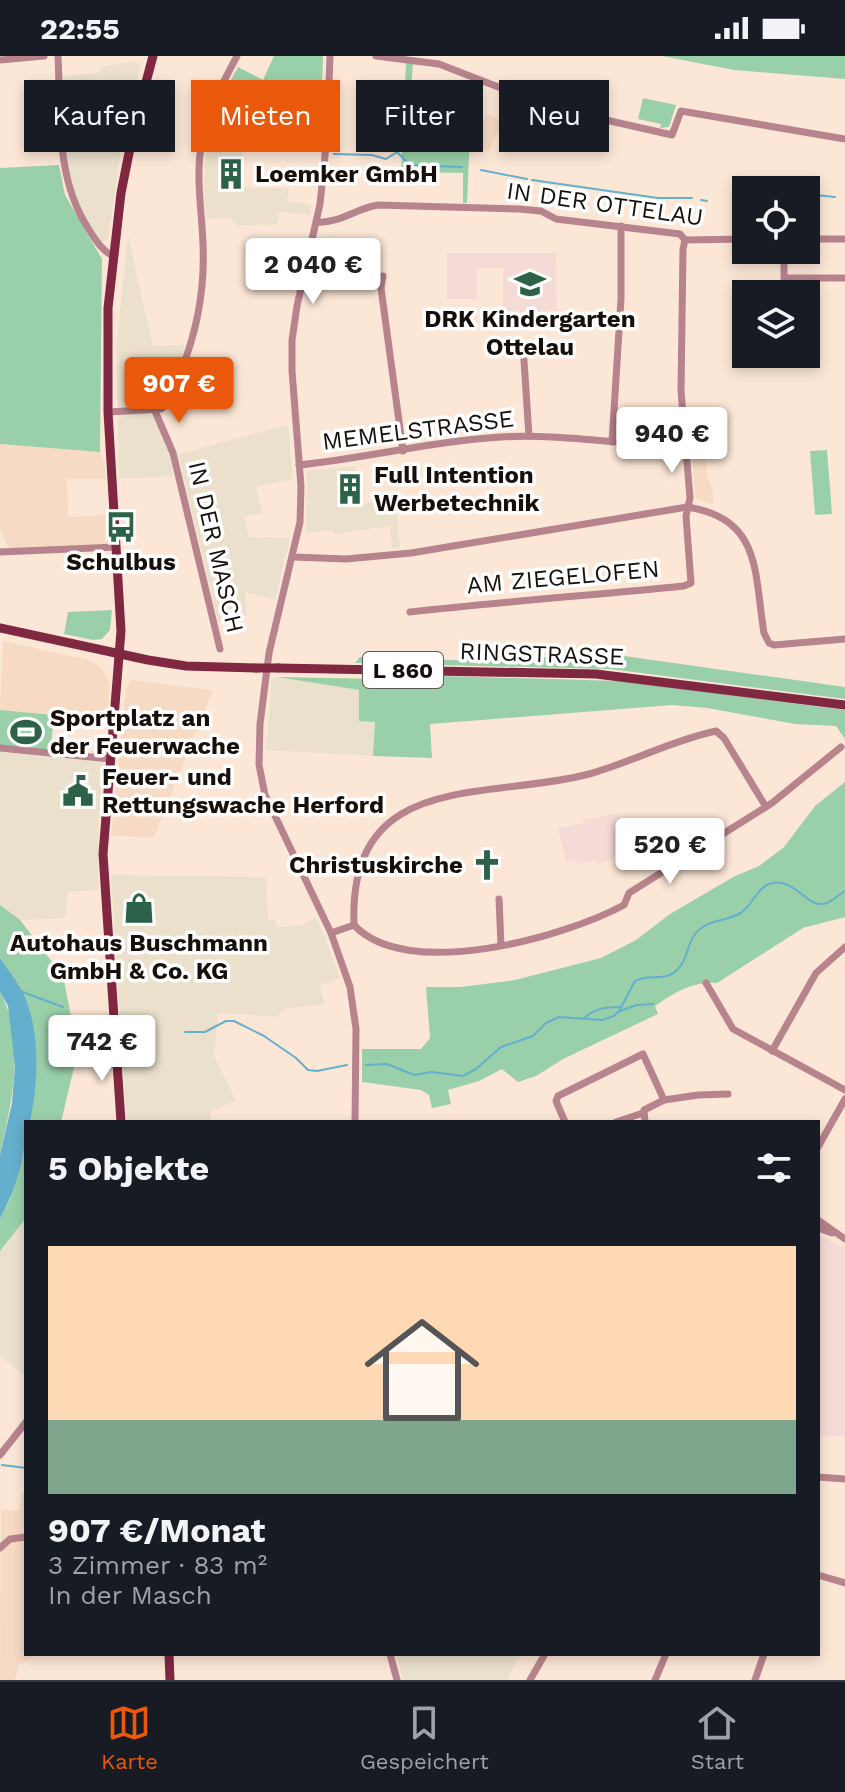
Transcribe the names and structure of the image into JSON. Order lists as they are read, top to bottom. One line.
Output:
{"streets":{"main road":["RINGSTRASSE","L 860"],"street":["IN DER OTTELAU","MEMELSTRASSE","IN DER MASCH","AM ZIEGELOFEN"]},"places":{"building":["Loemker GmbH","Full Intention Werbetechnik"],"school or university":["DRK Kindergarten Ottelau"],"bus stop":["Schulbus"],"sports":["Sportplatz an der Feuerwache"],"public building":["Feuer- und Rettungswache Herford"],"church":["Christuskirche"],"shop":["Autohaus Buschmann GmbH & Co. KG"]},"page":{"status":"22:55","chip":["Kaufen","Mieten","Filter","Neu"],"price":["2 040 €","907 €","940 €","520 €","742 €"],"heading":"5 Objekte","list":[{"name":"907 €/Monat","note":"3 Zimmer · 83 m² · In der Masch"}],"tabs":["Karte","Gespeichert","Start"]}}
